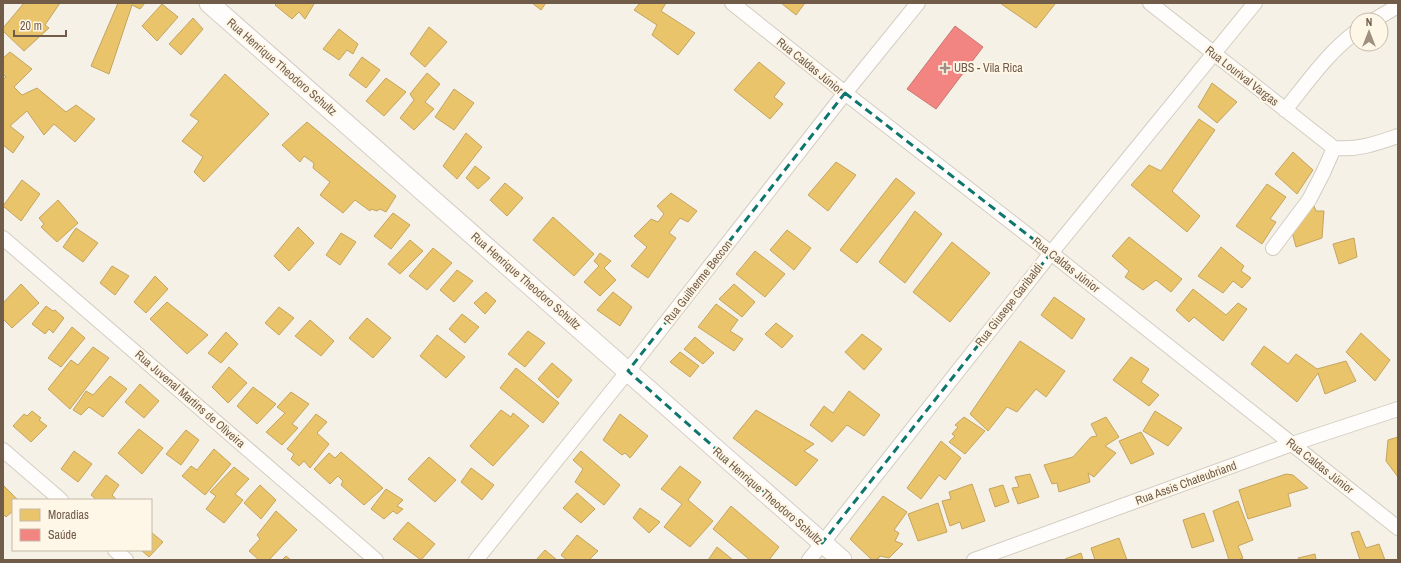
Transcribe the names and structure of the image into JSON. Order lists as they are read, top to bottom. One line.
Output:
{"streets":{"street":["Rua Caldas Júnior","Rua Henrique Theodoro Schultz","Rua Lourival Vargas","Rua Guilherme Beccon","Rua Giusepe Garibaldi","Rua Juvenal Martins de Oliveira","Rua Assis Chateubriand"]},"crossings":[["Rua Caldas Júnior","Rua Guilherme Beccon"],["Rua Caldas Júnior","Rua Giusepe Garibaldi"],["Rua Caldas Júnior","Rua Assis Chateubriand"],["Rua Henrique Theodoro Schultz","Rua Guilherme Beccon"],["Rua Henrique Theodoro Schultz","Rua Giusepe Garibaldi"],["Rua Lourival Vargas","Rua Giusepe Garibaldi"]],"places":{"health":["UBS - Vila Rica"]},"legend":["Moradias","Saúde"],"scale_bar":"20 m","north":"top"}
